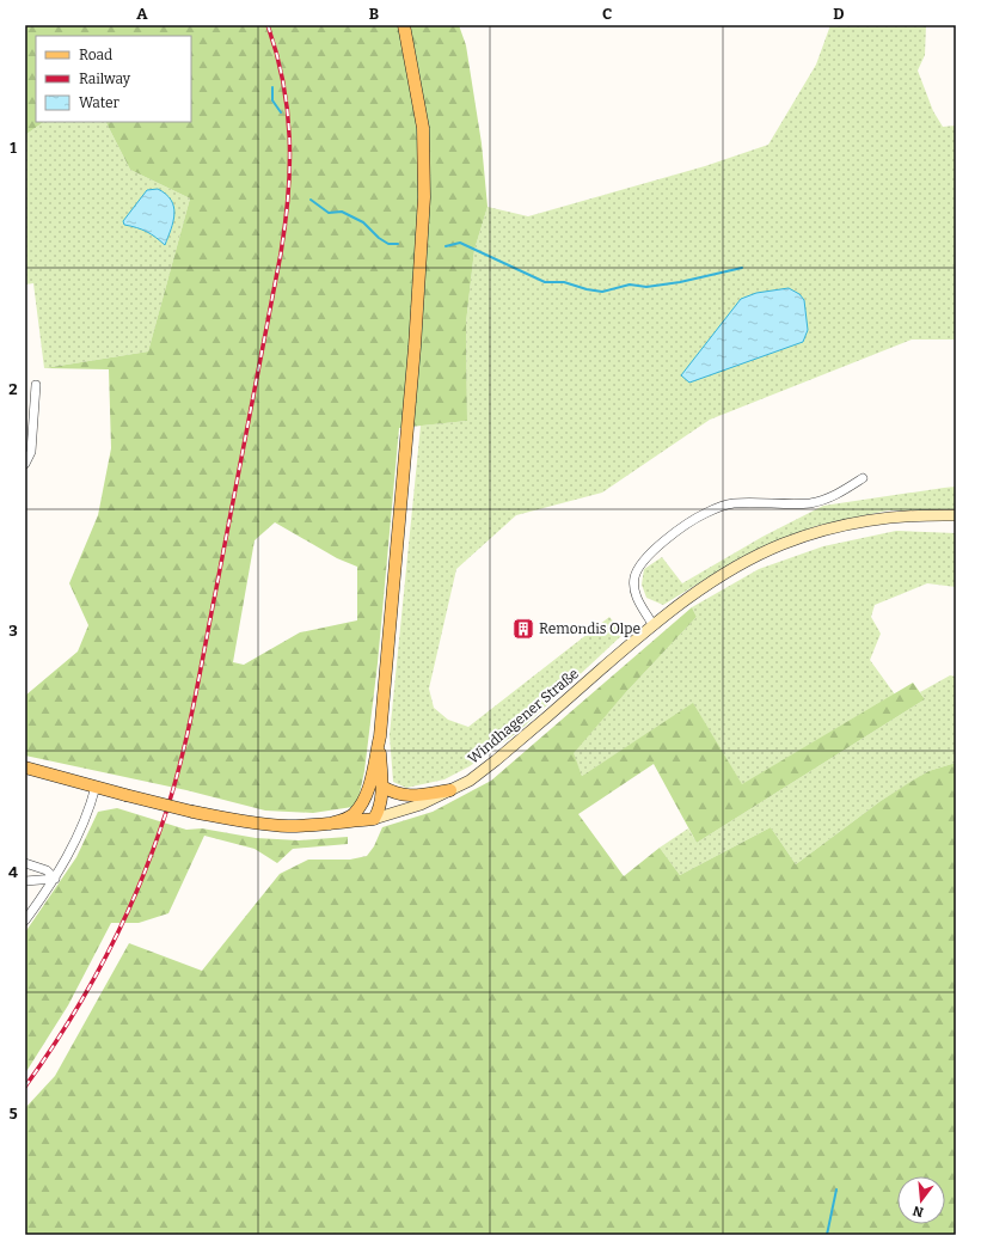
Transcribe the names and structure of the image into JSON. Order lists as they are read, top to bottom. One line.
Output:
{"streets":{"main road":["Windhagener Straße"]},"places":{"building":["Remondis Olpe"]},"legend":["Road","Railway","Water"],"north":"bottom","grid":{"columns":["A","B","C","D"],"rows":["1","2","3","4","5"]}}
